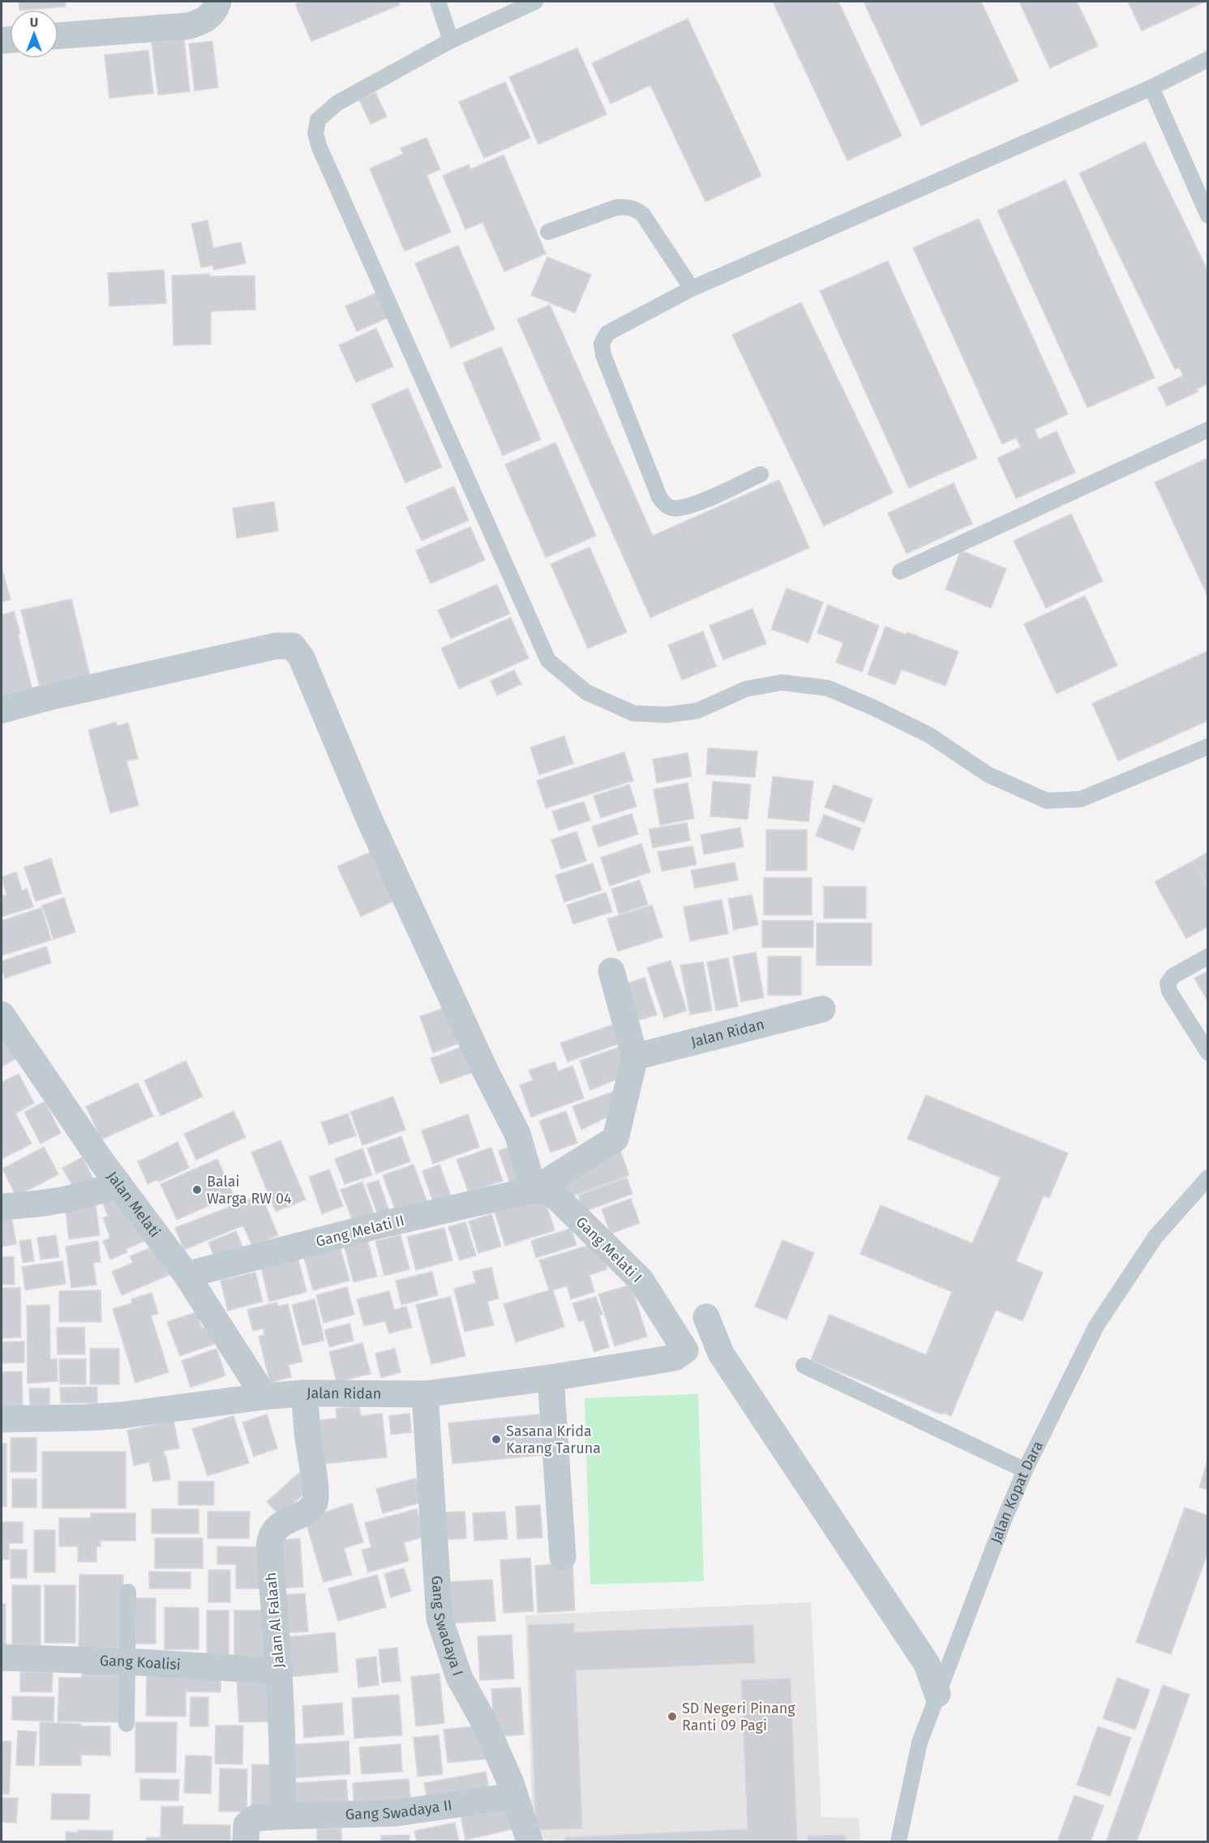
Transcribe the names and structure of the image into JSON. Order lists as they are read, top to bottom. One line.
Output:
{"streets":{"street":["Jalan Ridan","Jalan Melati","Gang Melati II","Gang Melati I","Jalan Al Falaah","Gang Swadaya I","Gang Koalisi","Gang Swadaya II"],"lane":["Jalan Kopat Dara"]},"crossings":[["Jalan Ridan","Jalan Melati"],["Jalan Ridan","Gang Melati I"],["Jalan Ridan","Jalan Al Falaah"],["Jalan Ridan","Gang Swadaya I"],["Jalan Melati","Gang Melati II"],["Gang Melati II","Gang Melati I"],["Jalan Al Falaah","Gang Koalisi"],["Jalan Al Falaah","Gang Swadaya II"],["Gang Swadaya I","Gang Swadaya II"]],"places":["Balai Warga RW 04","Sasana Krida Karang Taruna","SD Negeri Pinang Ranti 09 Pagi"],"north":"top"}
